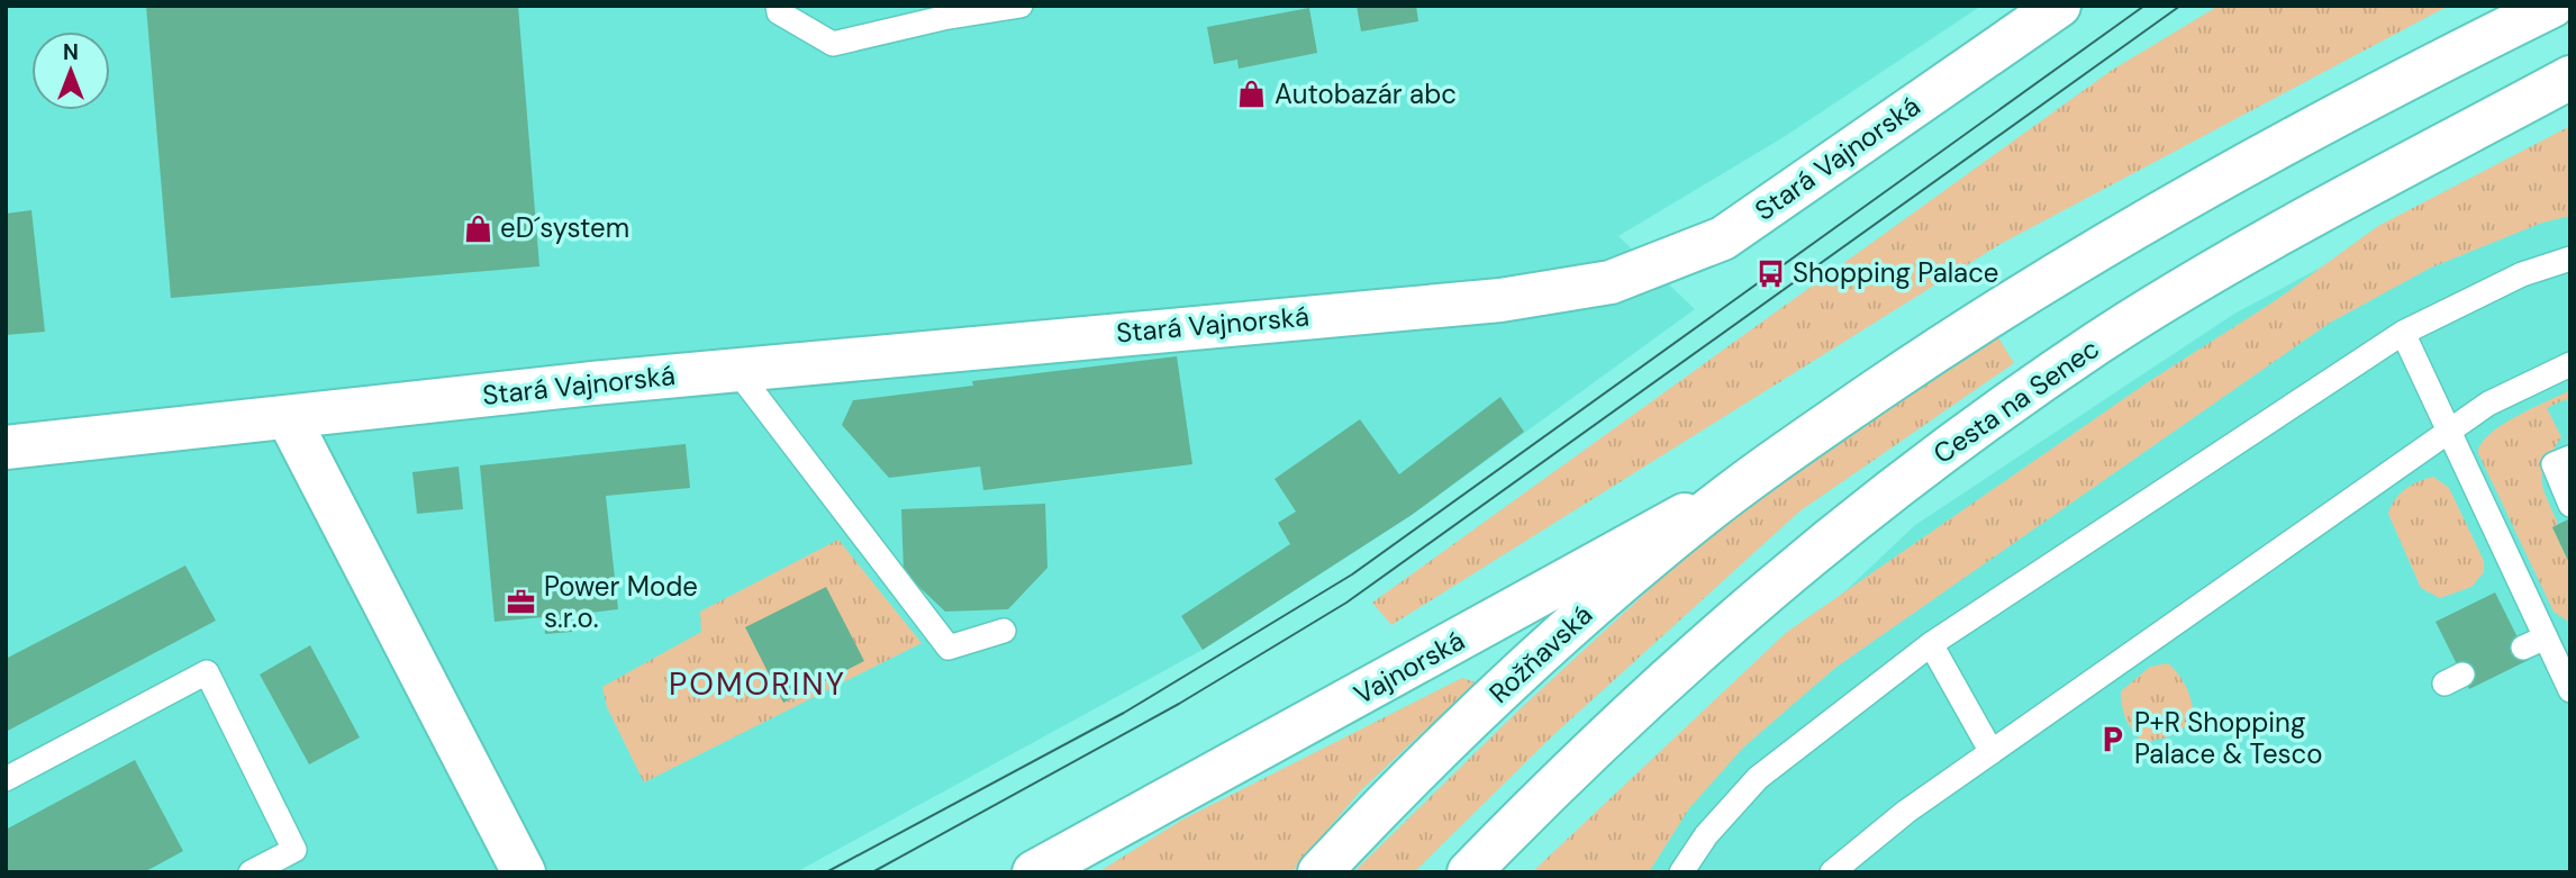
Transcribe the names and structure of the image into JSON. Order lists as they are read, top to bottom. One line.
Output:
{"streets":{"main road":["Stará Vajnorská","Cesta na Senec","Rožňavská","Vajnorská"]},"crossings":[["Rožňavská","Vajnorská"]],"districts":["POMORINY"],"places":{"shop":["Autobazár abc","eD´system"],"bus stop":["Shopping Palace"],"office":["Power Mode s.r.o."],"parking":["P+R Shopping Palace & Tesco"]},"north":"top"}
